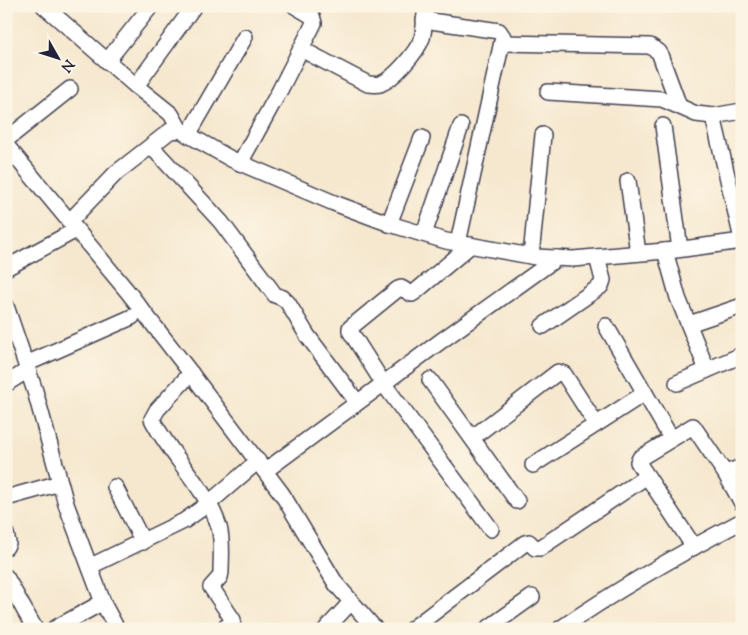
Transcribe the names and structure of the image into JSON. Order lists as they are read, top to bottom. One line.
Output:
{"north":"bottom right"}
